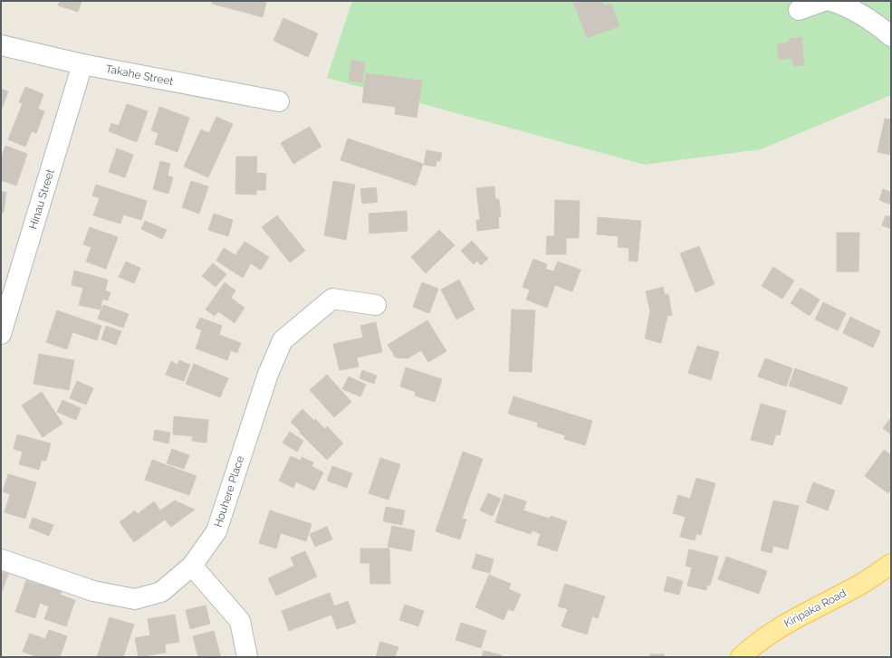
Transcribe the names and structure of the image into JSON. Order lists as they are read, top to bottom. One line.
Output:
{"streets":{"main road":["Kiripaka Road"],"street":["Takahe Street","Hinau Street","Houhere Place"]},"crossings":[["Takahe Street","Hinau Street"]]}
